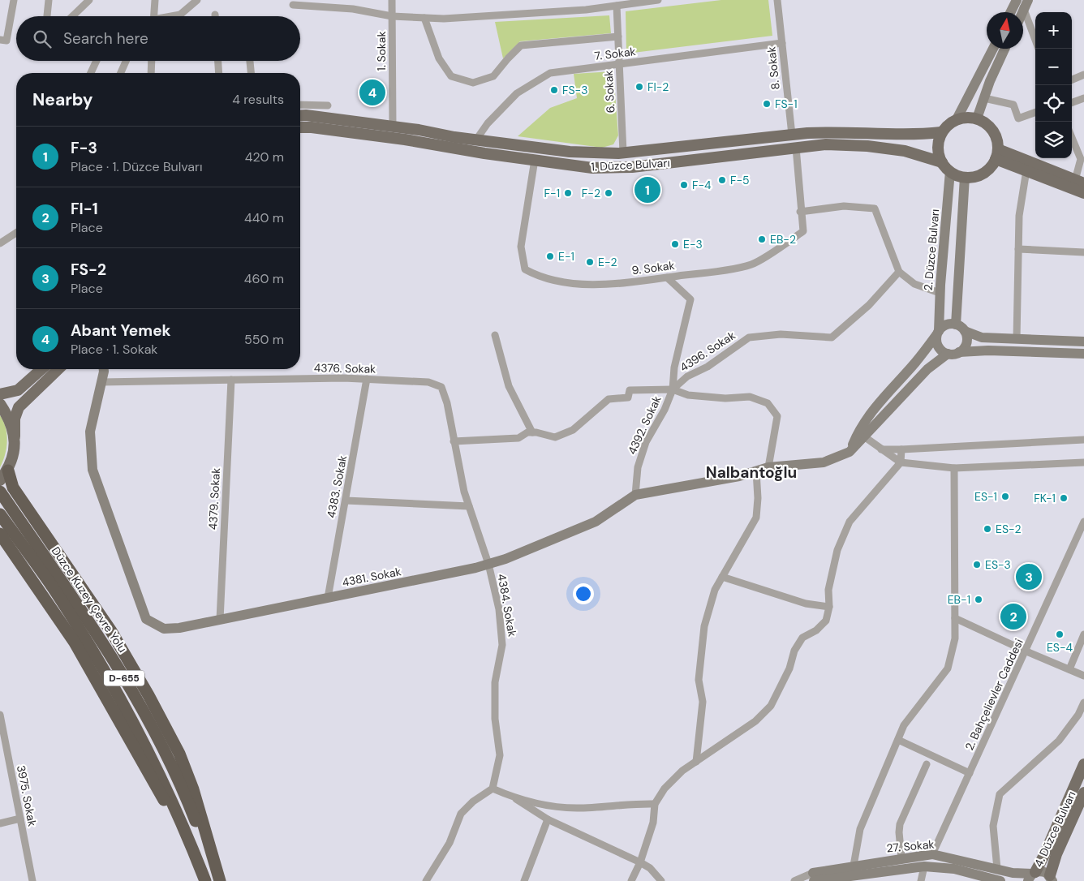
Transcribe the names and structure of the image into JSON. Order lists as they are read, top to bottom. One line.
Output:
{"streets":{"highway":["Düzce Kuzey Çevre Yolu","D-655"],"main road":["1. Düzce Bulvarı","2. Düzce Bulvarı","4381. Sokak","4. Düzce Bulvarı","27. Sokak"],"street":["1. Sokak","7. Sokak","8. Sokak","6. Sokak","9. Sokak","4396. Sokak","4376. Sokak","4392. Sokak","4383. Sokak","4379. Sokak","4384. Sokak","2. Bahçelievler Caddesi","3975. Sokak"]},"crossings":[["1. Sokak","1. Düzce Bulvarı"],["7. Sokak","8. Sokak"],["7. Sokak","6. Sokak"],["7. Sokak","1. Düzce Bulvarı"],["8. Sokak","1. Düzce Bulvarı"],["6. Sokak","1. Düzce Bulvarı"],["1. Düzce Bulvarı","2. Düzce Bulvarı"],["1. Düzce Bulvarı","9. Sokak"],["4396. Sokak","4392. Sokak"],["4376. Sokak","4383. Sokak"],["4376. Sokak","4379. Sokak"],["4376. Sokak","4381. Sokak"],["4376. Sokak","4384. Sokak"],["4392. Sokak","4381. Sokak"],["4383. Sokak","4381. Sokak"],["4379. Sokak","4381. Sokak"],["4381. Sokak","4384. Sokak"],["2. Bahçelievler Caddesi","27. Sokak"],["4. Düzce Bulvarı","27. Sokak"]],"districts":["Nalbantoğlu"],"places":["FI-2","FS-3","FS-1","F-5","F-4","F-1","F-2","EB-2","E-3","E-1","E-2","ES-1","FK-1","ES-2","ES-3","EB-1","ES-4"],"north":"top","page":{"map_buttons":["+","−"],"search":"Search here","heading":["Nearby","4 results"],"pins":["4","1","3","2"],"list":[{"mark":"1","name":"F-3","note":"Place · 1. Düzce Bulvarı","value":"420 m"},{"mark":"2","name":"FI-1","note":"Place","value":"440 m"},{"mark":"3","name":"FS-2","note":"Place","value":"460 m"},{"mark":"4","name":"Abant Yemek","note":"Place · 1. Sokak","value":"550 m"}]}}
